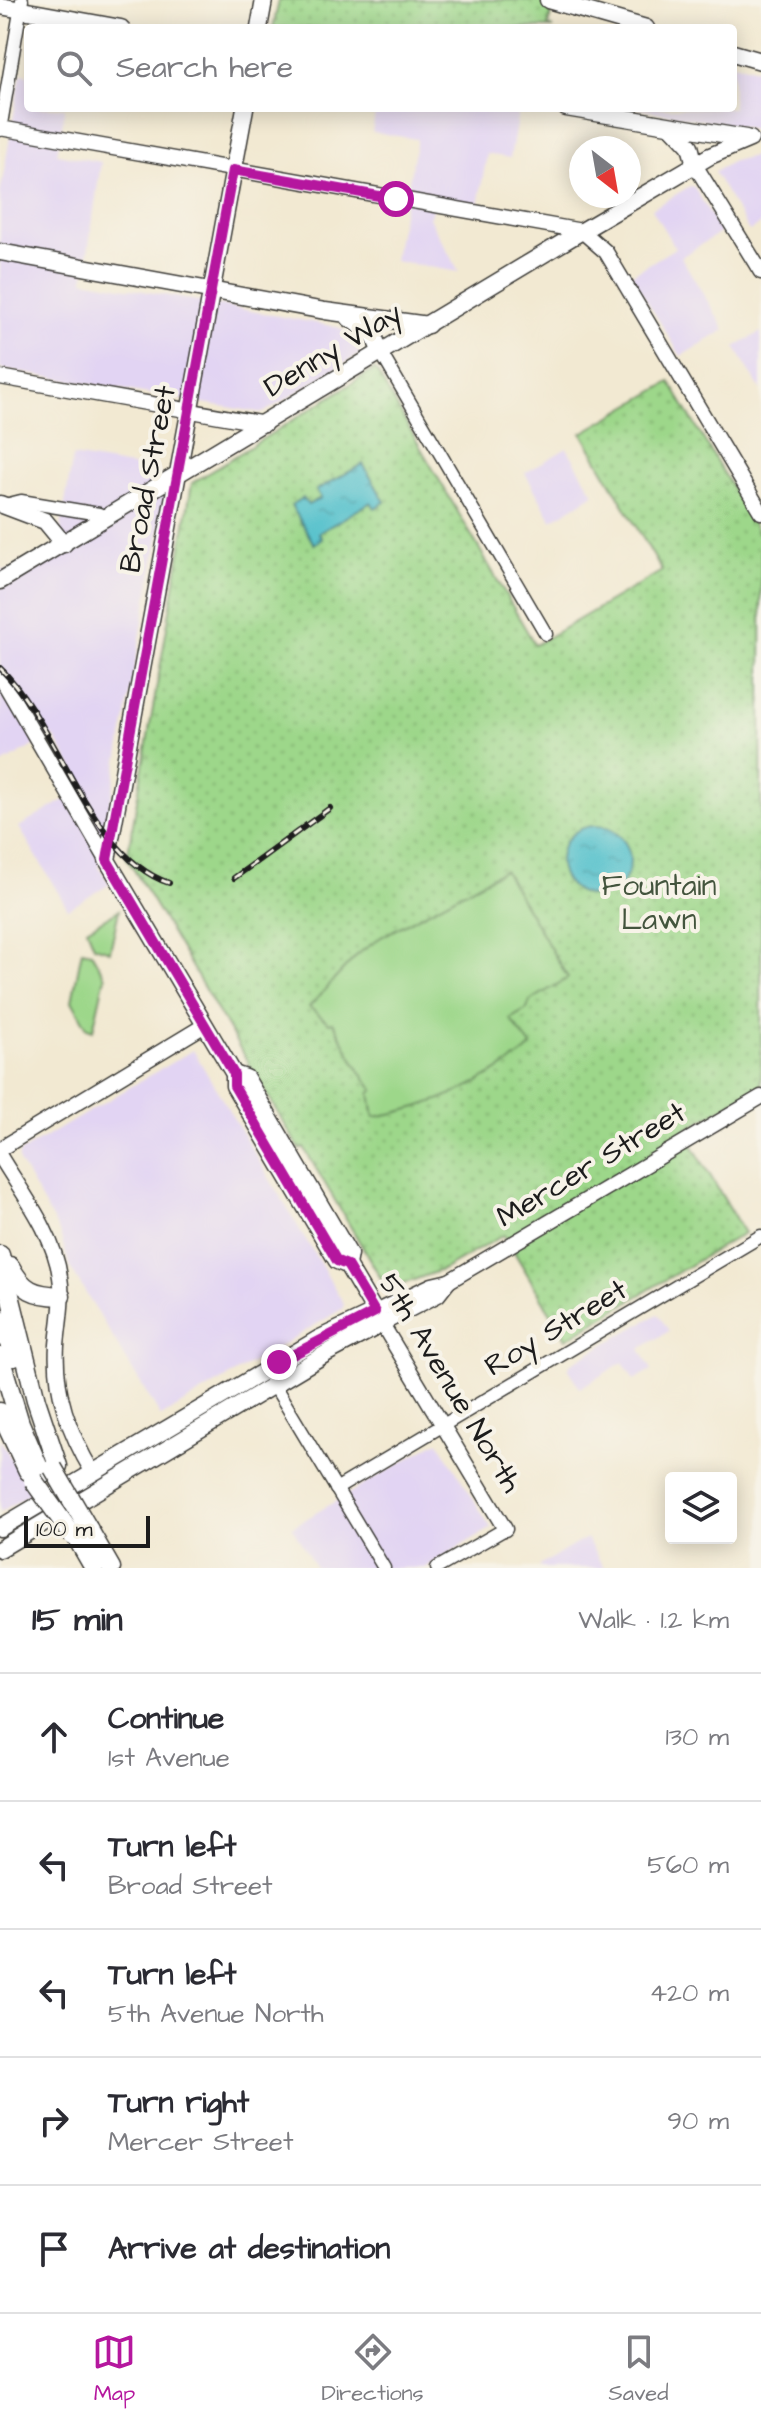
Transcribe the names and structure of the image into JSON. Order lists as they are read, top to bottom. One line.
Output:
{"streets":{"main road":["Denny Way","Broad Street","Mercer Street","5th Avenue North"],"street":["Roy Street"]},"crossings":[["Denny Way","Broad Street"],["Broad Street","5th Avenue North"],["Mercer Street","5th Avenue North"],["Roy Street","5th Avenue North"]],"parks":["Fountain Lawn"],"scale_bar":"100 m","north":"bottom right","page":{"search":"Search here","scale":"100 m","heading":["15 min","Walk · 1.2 km"],"list":[["Continue","1st Avenue","130 m"],["Turn left","Broad Street","560 m"],["Turn left","5th Avenue North","420 m"],["Turn right","Mercer Street","90 m"],"Arrive at destination"],"nav":["Map","Directions","Saved"]}}
